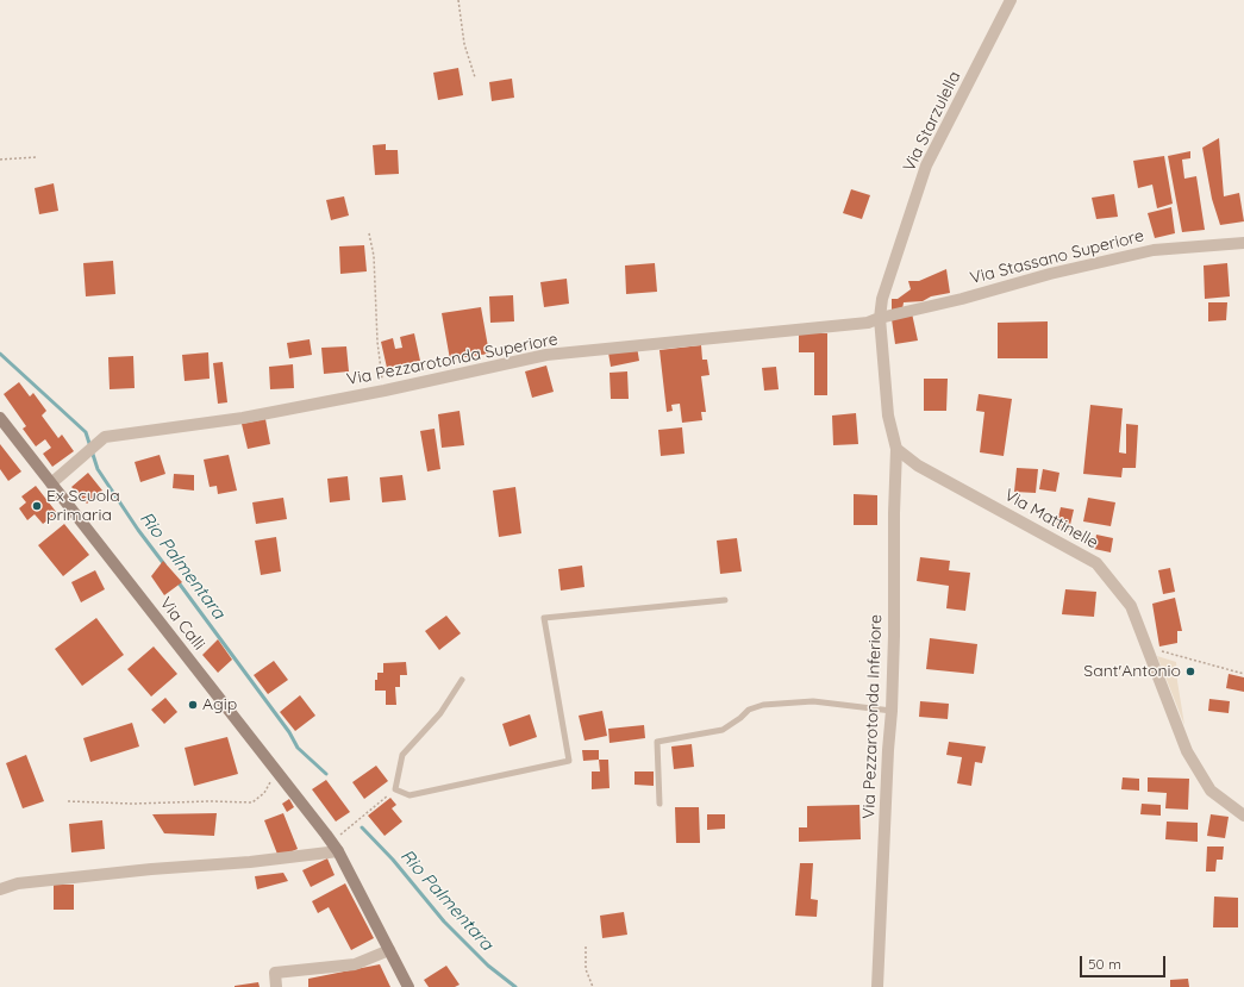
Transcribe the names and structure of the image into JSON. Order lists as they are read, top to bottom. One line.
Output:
{"streets":{"main road":["Via Calli"],"street":["Via Starzulella","Via Stassano Superiore","Via Pezzarotonda Superiore","Via Mattinelle","Via Pezzarotonda Inferiore"]},"crossings":[["Via Starzulella","Via Stassano Superiore"],["Via Starzulella","Via Pezzarotonda Superiore"],["Via Stassano Superiore","Via Pezzarotonda Superiore"],["Via Pezzarotonda Superiore","Via Calli"],["Via Mattinelle","Via Pezzarotonda Inferiore"]],"water":["Rio Palmentara"],"places":["Ex Scuola primaria","Sant'Antonio","Agip"],"scale_bar":"50 m"}
